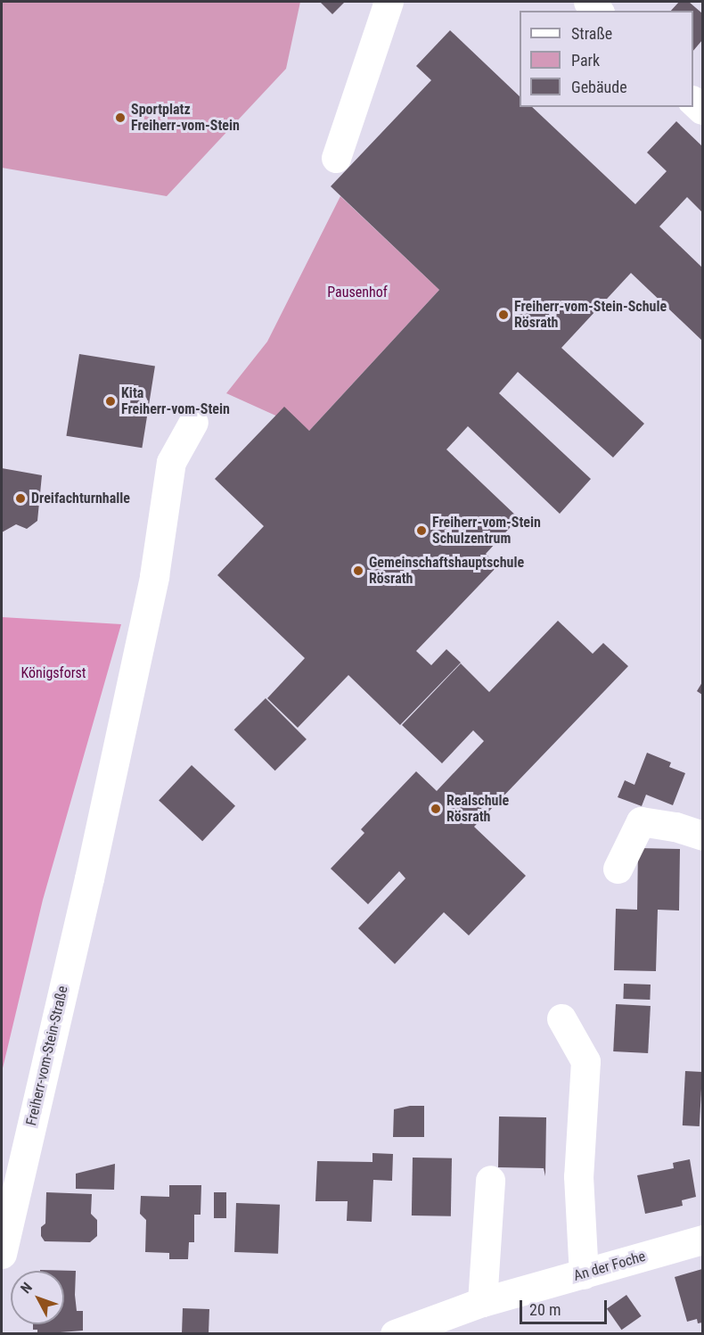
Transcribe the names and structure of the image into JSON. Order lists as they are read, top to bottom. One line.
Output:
{"streets":{"street":["Freiherr-vom-Stein-Straße","An der Foche"]},"parks":["Pausenhof","Königsforst"],"places":["Sportplatz Freiherr-vom-Stein","Freiherr-vom-Stein-Schule Rösrath","Kita Freiherr-vom-Stein","Dreifachturnhalle","Freiherr-vom-Stein Schulzentrum","Gemeinschaftshauptschule Rösrath","Realschule Rösrath"],"legend":["Straße","Park","Gebäude"],"scale_bar":"20 m","north":"top left"}
